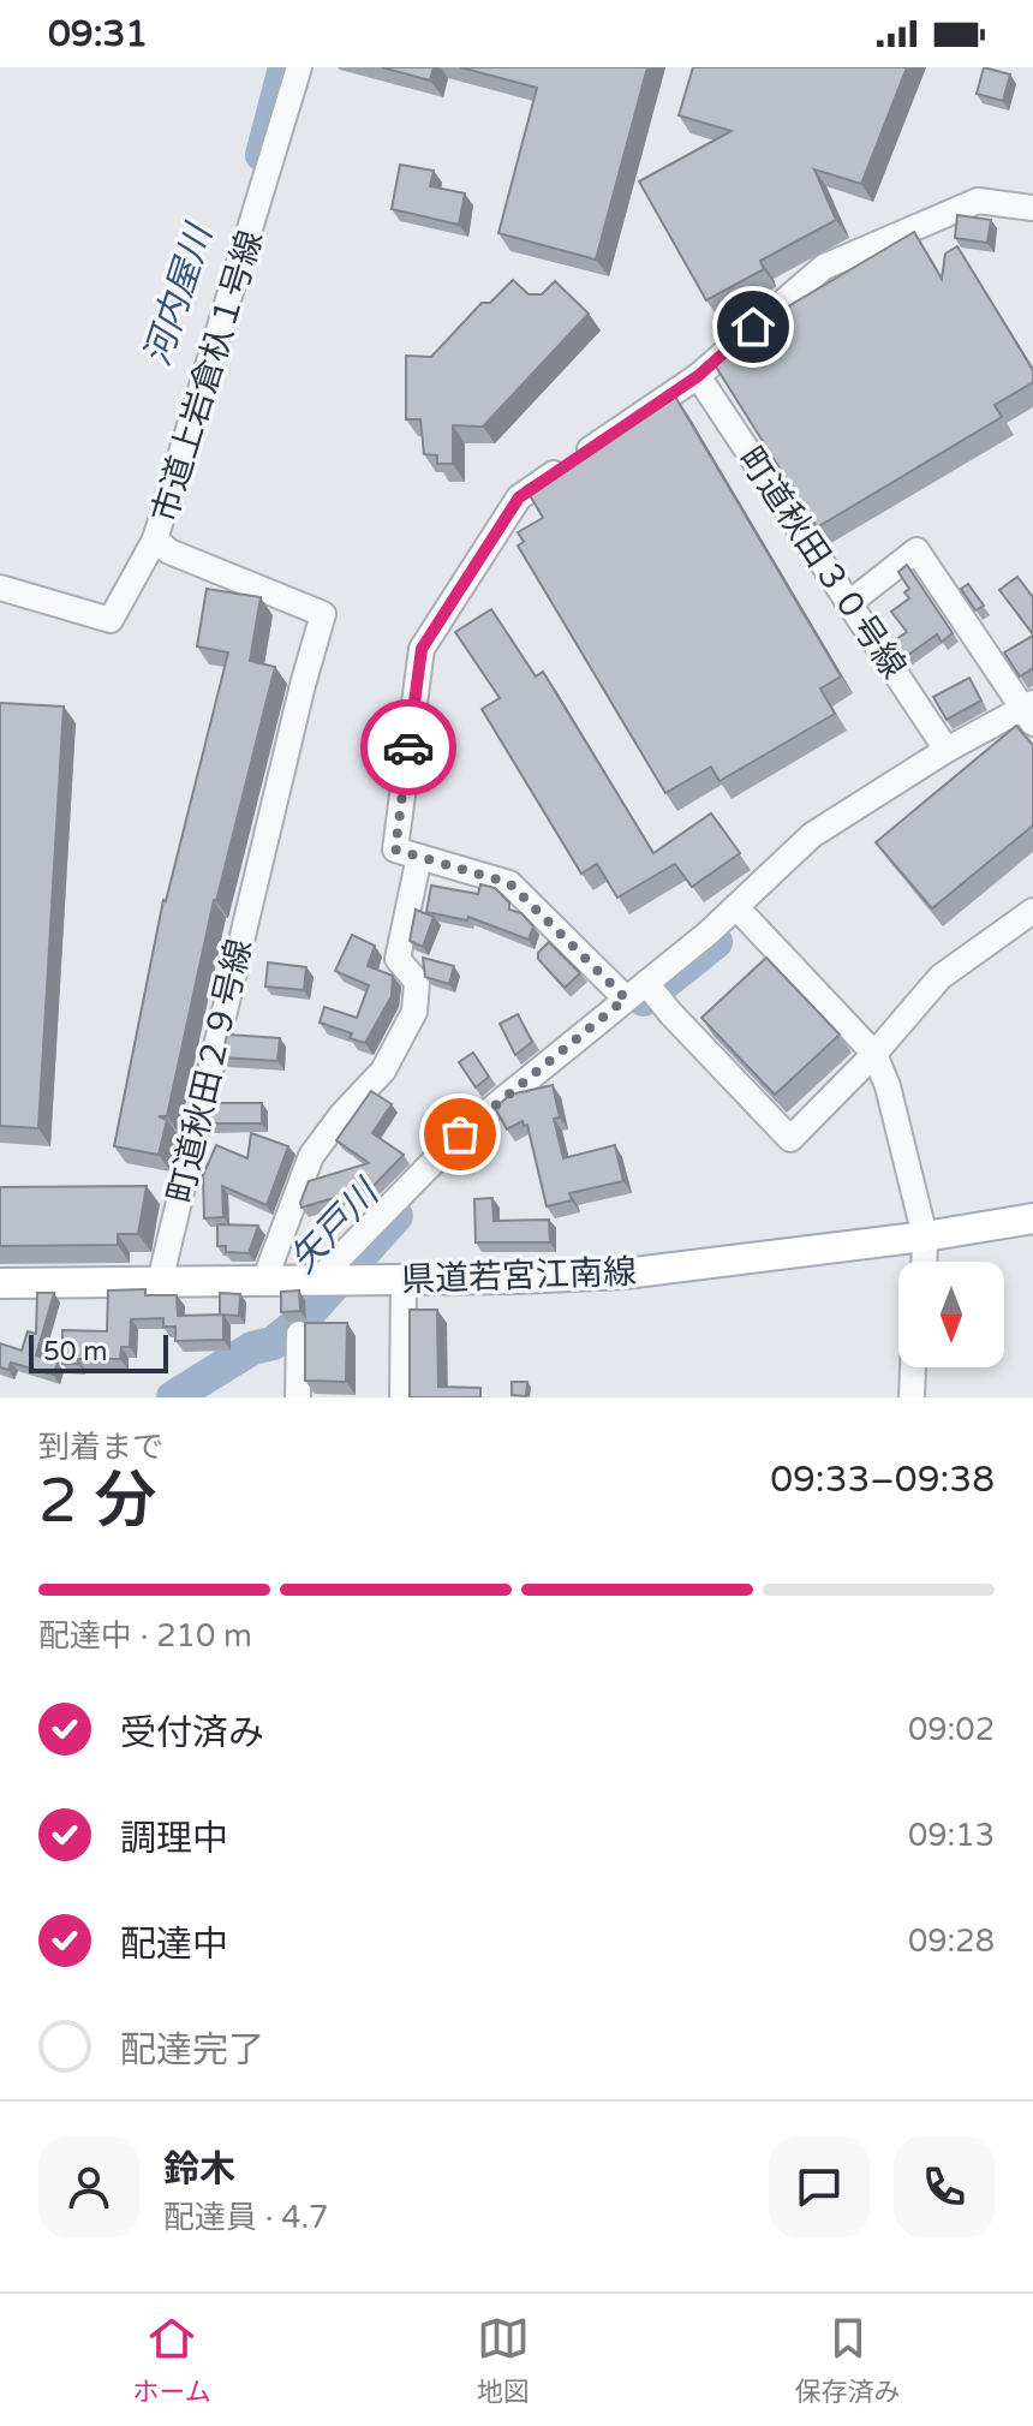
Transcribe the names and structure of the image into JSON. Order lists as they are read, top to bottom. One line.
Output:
{"streets":{"main road":["県道若宮江南線"],"street":["市道上岩倉杁１号線","町道秋田３０号線","町道秋田２９号線"]},"crossings":[["市道上岩倉杁１号線","町道秋田２９号線"],["町道秋田２９号線","県道若宮江南線"]],"water":["河内屋川","矢戸川"],"scale_bar":"50 m","north":"bottom","page":{"status":"09:31","scale":"50 m","heading":["2 分","到着まで","09:33–09:38"],"panel":["鈴木","配達員 · 4.7"],"bar":"配達中 · 210 m","list":[["受付済み","09:02"],["調理中","09:13"],["配達中","09:28"],"配達完了"],"tabs":["ホーム","地図","保存済み"]}}
